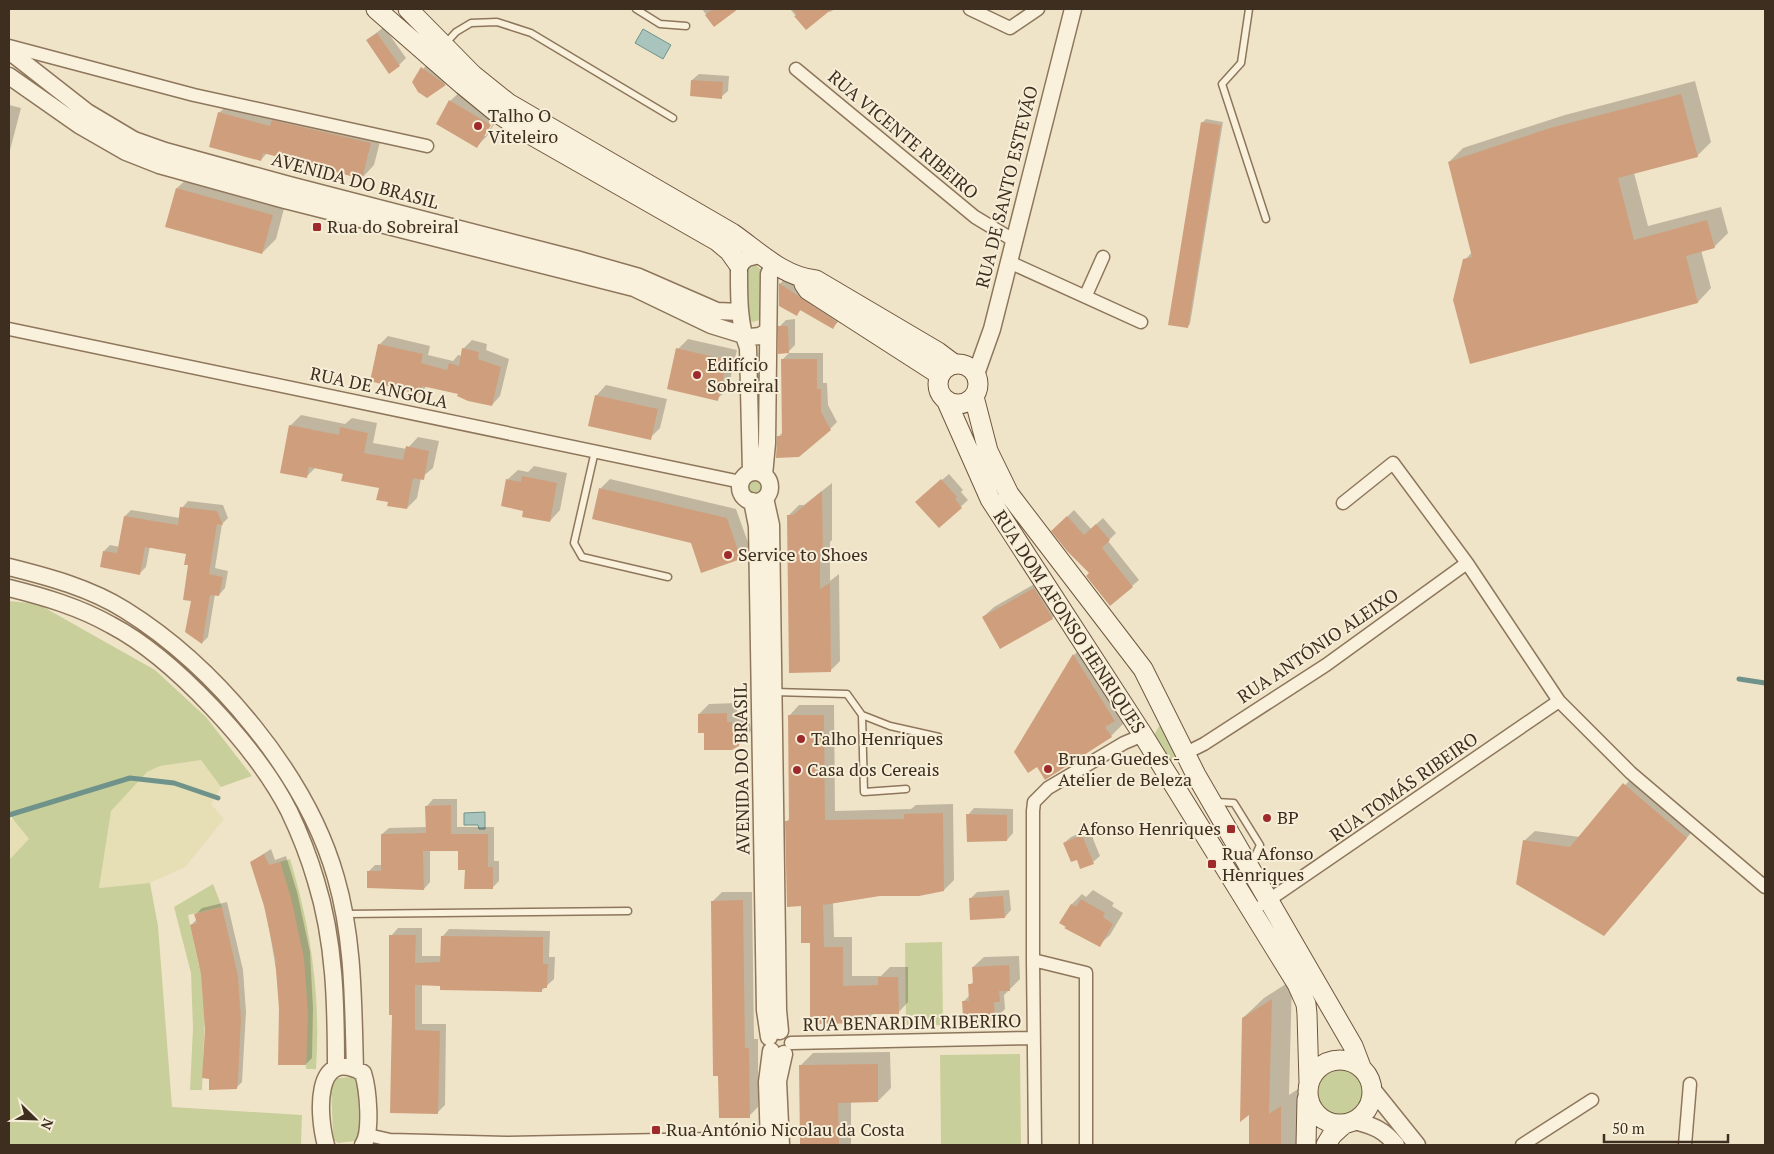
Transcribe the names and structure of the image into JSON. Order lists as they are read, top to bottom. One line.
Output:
{"streets":{"main road":["RUA DOM AFONSO HENRIQUES"],"street":["RUA VICENTE RIBEIRO","AVENIDA DO BRASIL","RUA DE SANTO ESTEVÃO","RUA DE ANGOLA","RUA ANTÓNIO ALEIXO","RUA TOMÁS RIBEIRO","RUA BENARDIM RIBERIRO"]},"crossings":[["RUA VICENTE RIBEIRO","RUA DE SANTO ESTEVÃO"],["AVENIDA DO BRASIL","RUA DE ANGOLA"],["AVENIDA DO BRASIL","RUA BENARDIM RIBERIRO"],["RUA DE SANTO ESTEVÃO","RUA DOM AFONSO HENRIQUES"],["RUA DOM AFONSO HENRIQUES","RUA ANTÓNIO ALEIXO"],["RUA DOM AFONSO HENRIQUES","RUA TOMÁS RIBEIRO"]],"places":{"other":["Talho O Viteleiro","Edifício Sobreiral","Service to Shoes","Talho Henriques","Bruna Guedes - Atelier de Beleza","Casa dos Cereais","BP"],"transit":["Rua do Sobreiral","Afonso Henriques","Rua Afonso Henriques","Rua António Nicolau da Costa"]},"scale_bar":"50 m","north":"bottom right"}
